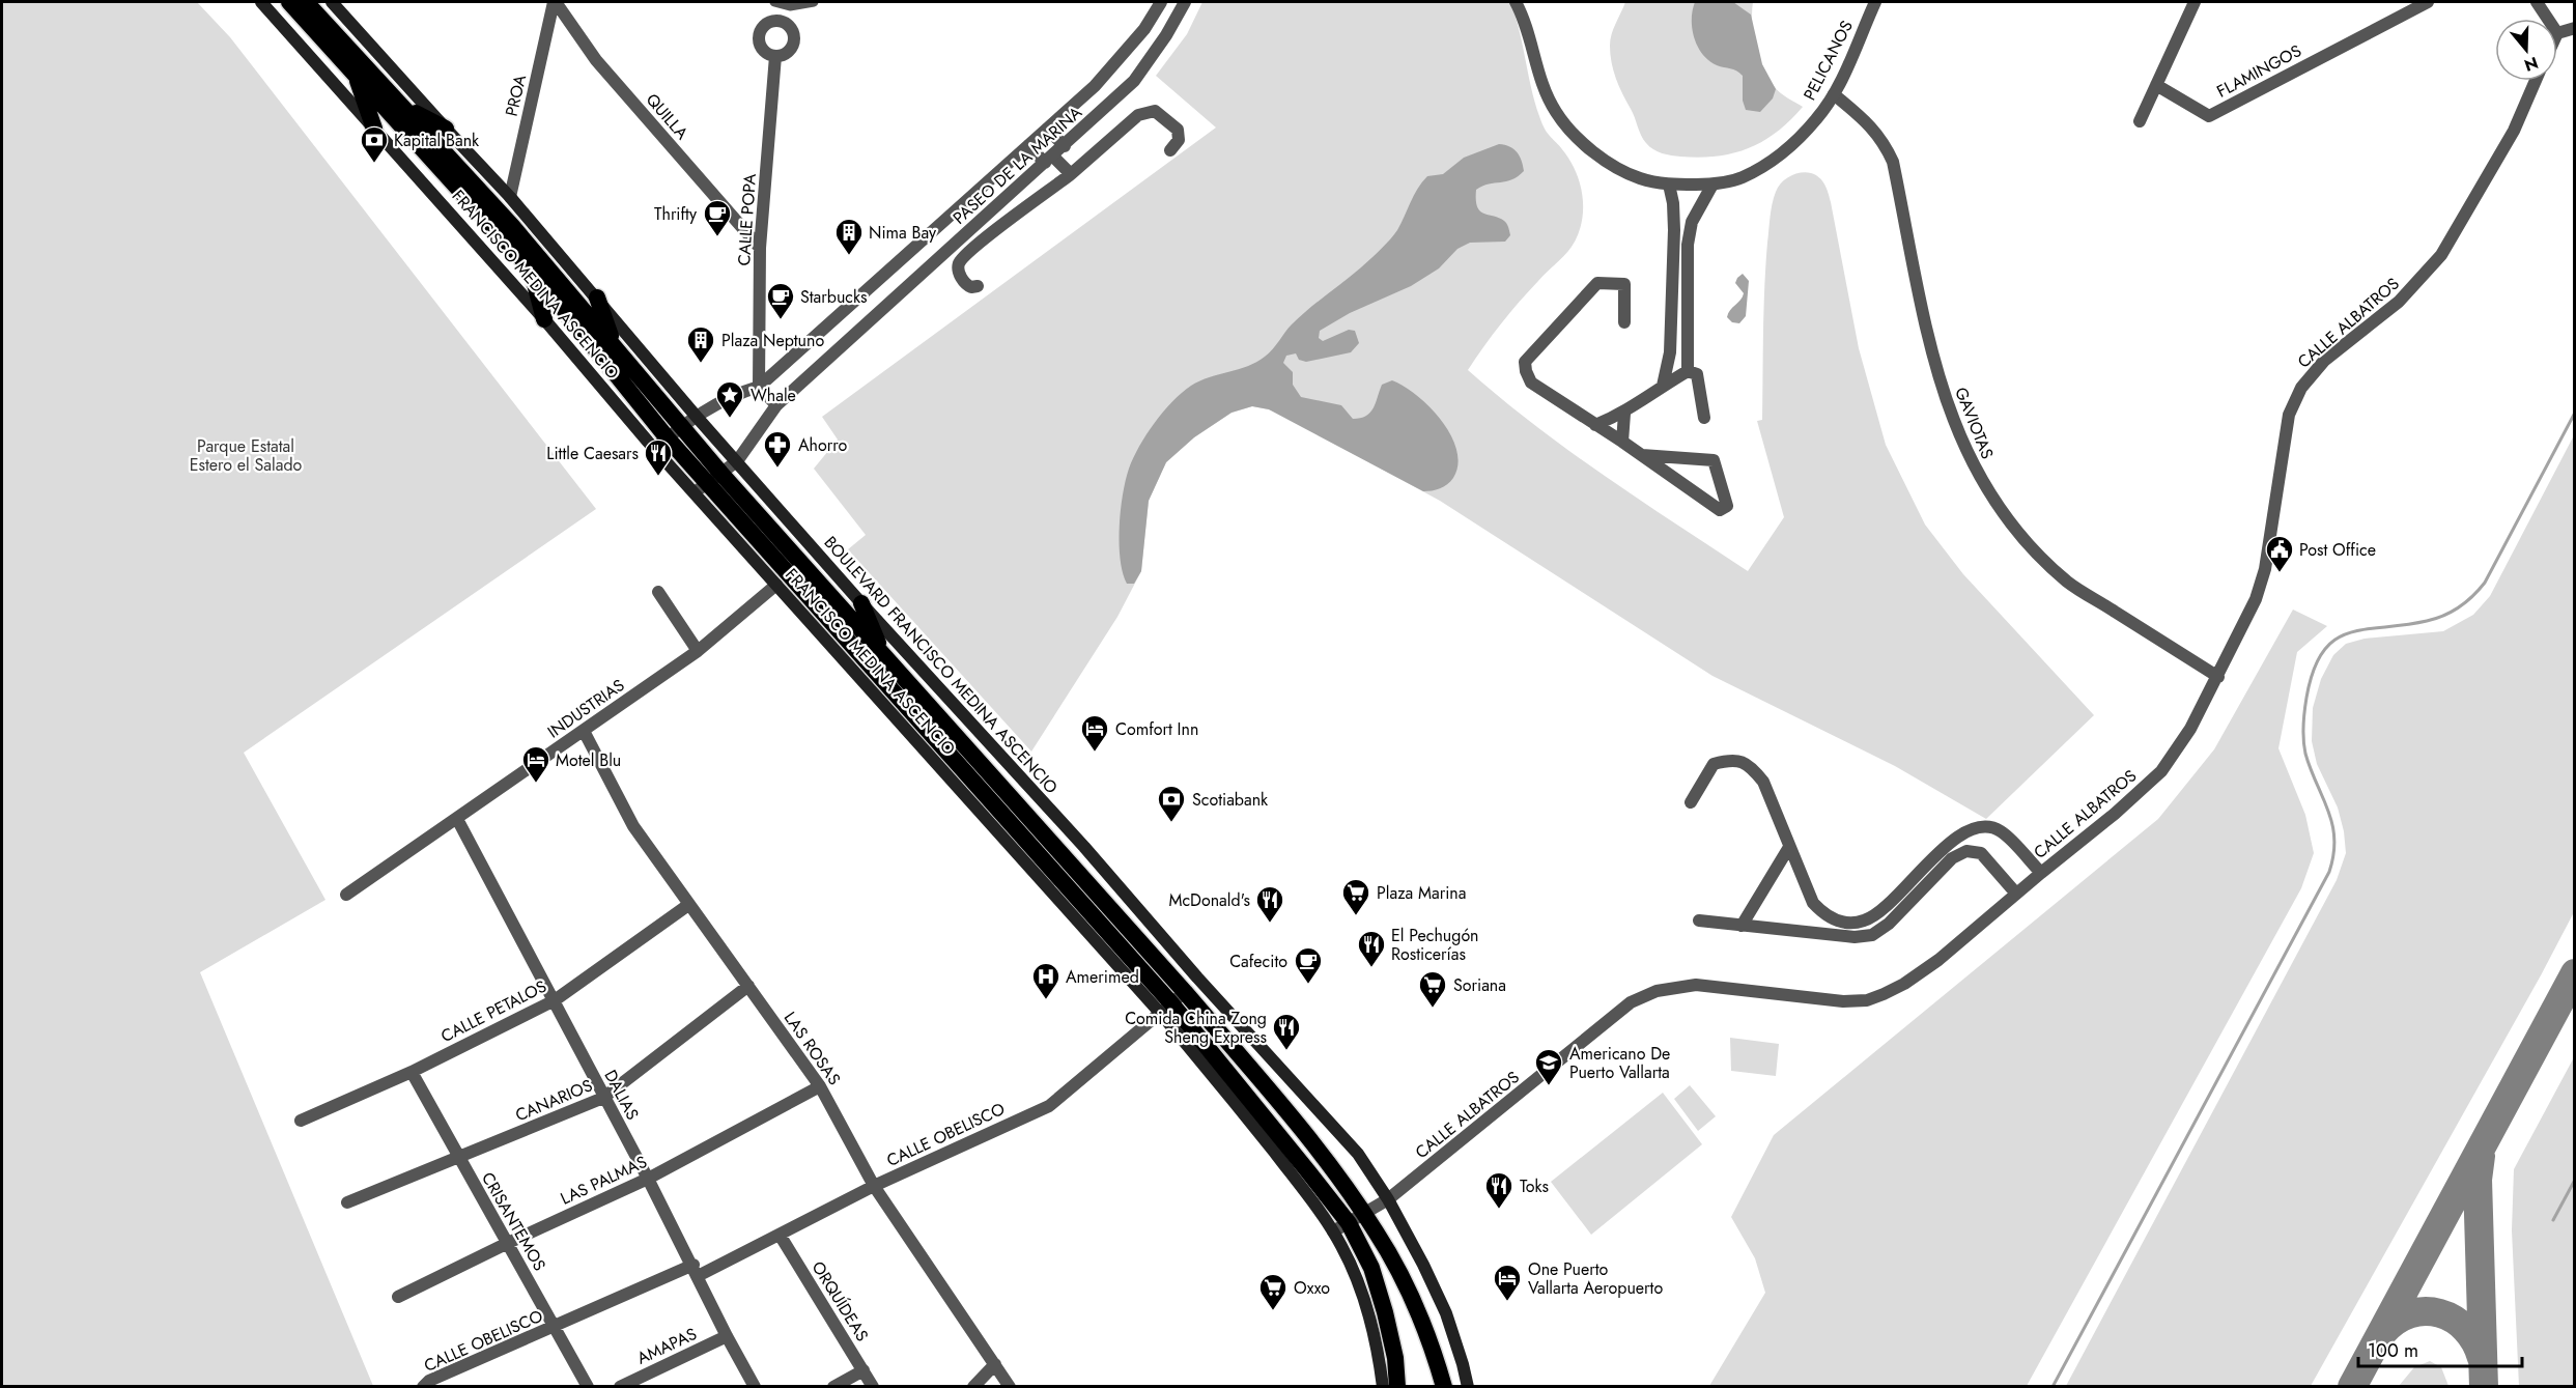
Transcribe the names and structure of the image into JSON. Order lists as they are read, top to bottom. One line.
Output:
{"streets":{"highway":["FRANCISCO MEDINA ASCENCIO"],"main road":["BOULEVARD FRANCISCO MEDINA ASCENCIO"],"street":["PELICANOS","FLAMINGOS","PROA","QUILLA","PASEO DE LA MARINA","CALLE POPA","CALLE ALBATROS","GAVIOTAS","INDUSTRIAS","CALLE PETALOS","LAS ROSAS","DALIAS","CANARIOS","CALLE OBELISCO","LAS PALMAS","CRISANTEMOS","ORQUÍDEAS","AMAPAS"]},"crossings":[["PELICANOS","GAVIOTAS"],["PROA","QUILLA"],["PROA","BOULEVARD FRANCISCO MEDINA ASCENCIO"],["QUILLA","CALLE POPA"],["PASEO DE LA MARINA","CALLE POPA"],["PASEO DE LA MARINA","FRANCISCO MEDINA ASCENCIO"],["PASEO DE LA MARINA","BOULEVARD FRANCISCO MEDINA ASCENCIO"],["FRANCISCO MEDINA ASCENCIO","CALLE ALBATROS"],["FRANCISCO MEDINA ASCENCIO","INDUSTRIAS"],["FRANCISCO MEDINA ASCENCIO","CALLE OBELISCO"],["CALLE ALBATROS","GAVIOTAS"],["CALLE ALBATROS","BOULEVARD FRANCISCO MEDINA ASCENCIO"],["INDUSTRIAS","LAS ROSAS"],["INDUSTRIAS","DALIAS"],["CALLE PETALOS","LAS ROSAS"],["CALLE PETALOS","DALIAS"],["CALLE PETALOS","CRISANTEMOS"],["LAS ROSAS","CANARIOS"],["LAS ROSAS","CALLE OBELISCO"],["LAS ROSAS","LAS PALMAS"],["DALIAS","CANARIOS"],["DALIAS","CALLE OBELISCO"],["DALIAS","LAS PALMAS"],["DALIAS","AMAPAS"],["CANARIOS","CRISANTEMOS"],["CALLE OBELISCO","CRISANTEMOS"],["CALLE OBELISCO","ORQUÍDEAS"],["LAS PALMAS","CRISANTEMOS"]],"parks":["Parque Estatal Estero el Salado"],"places":{"bank":["Kapital Bank","Scotiabank"],"cafe":["Thrifty","Starbucks","Cafecito"],"building":["Nima Bay","Plaza Neptuno"],"place":["Whale"],"pharmacy":["Ahorro"],"restaurant":["Little Caesars","McDonald's","El Pechugón Rosticerías","Comida China Zong Sheng Express","Toks"],"public building":["Post Office"],"hotel":["Comfort Inn","Motel Blu","One Puerto Vallarta Aeropuerto"],"supermarket":["Plaza Marina","Soriana","Oxxo"],"hospital":["Amerimed"],"school or university":["Americano De Puerto Vallarta"]},"scale_bar":"100 m","north":"bottom"}
